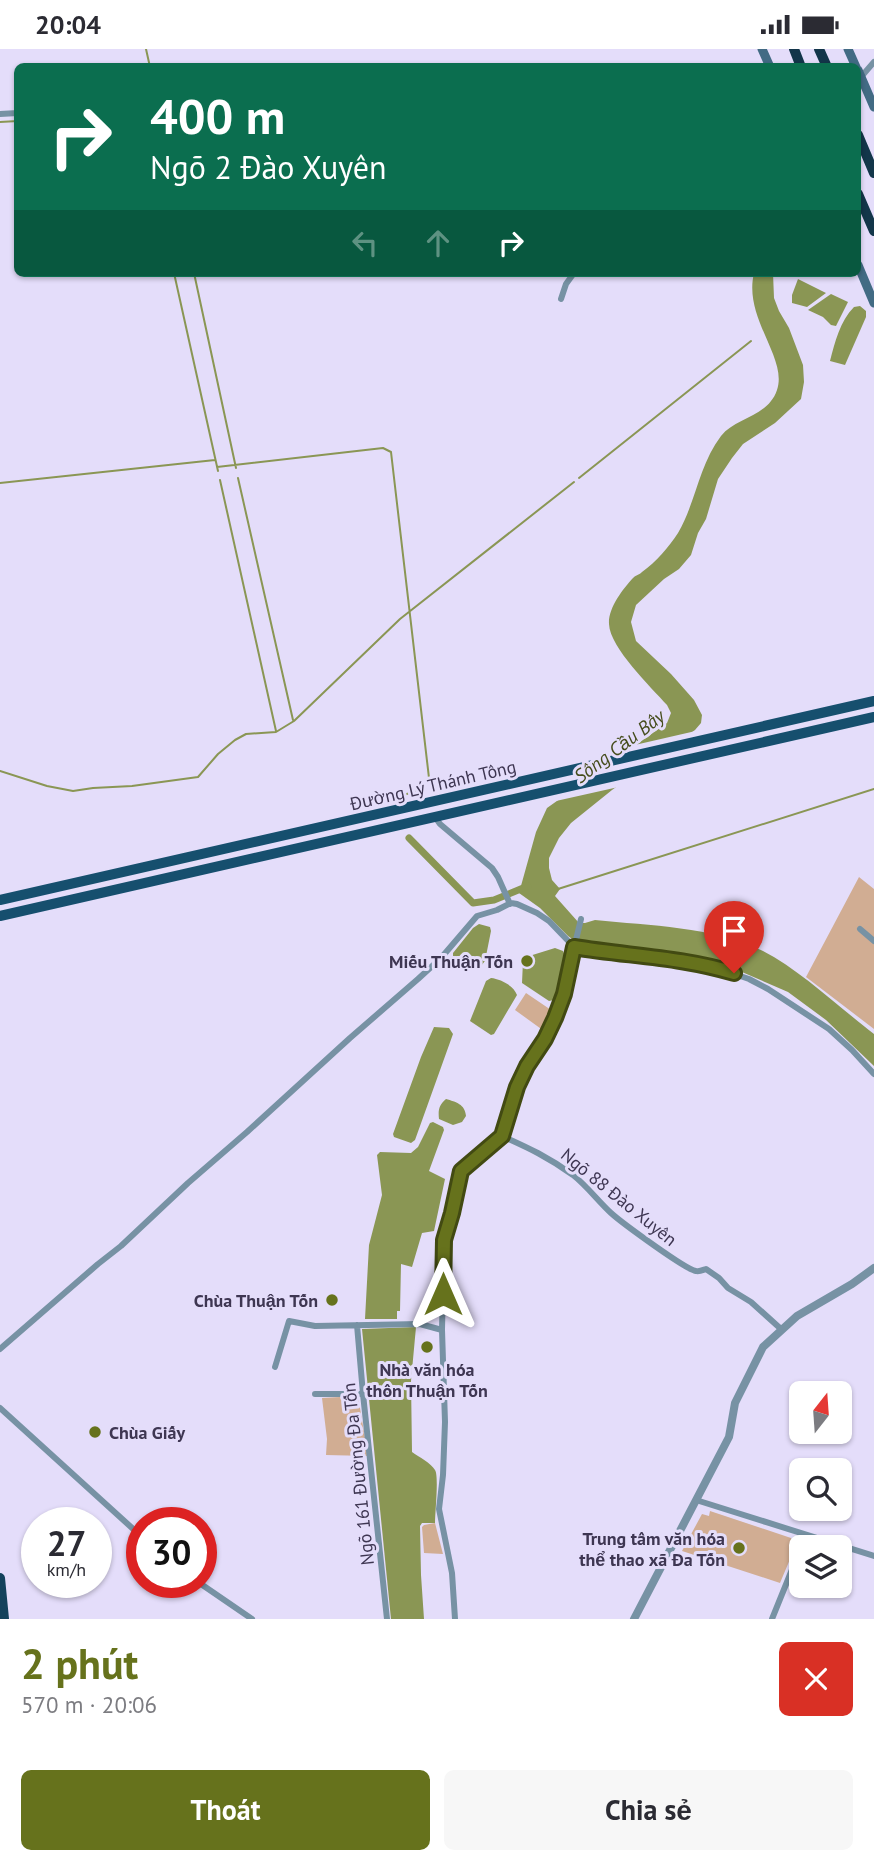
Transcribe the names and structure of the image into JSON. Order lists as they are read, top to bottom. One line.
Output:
{"streets":{"main road":["Đường Lý Thánh Tông"],"street":["Ngõ 88 Đào Xuyên","Ngõ 161 Đường Đa Tốn"]},"water":["Sông Cầu Bây"],"places":["Miếu Thuận Tốn","Chùa Thuận Tốn","Nhà văn hóa thôn Thuận Tốn","Chùa Giấy","Trung tâm văn hóa thể thao xã Đa Tốn"],"north":"top","page":{"status":"20:04","turn":["400 m","Ngõ 2 Đào Xuyên"],"speed":"27 km/h","limit":"30","heading":["2 phút","570 m · 20:06"],"buttons":["Thoát","Chia sẻ"]}}
